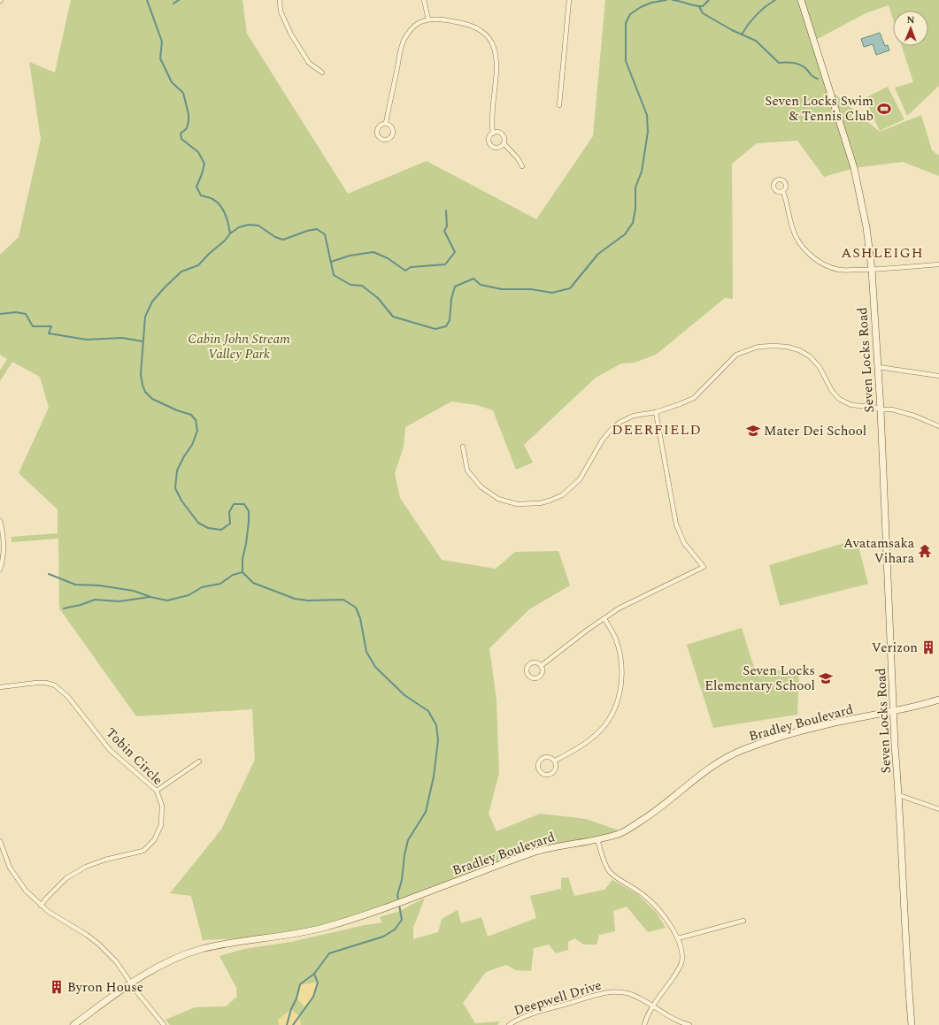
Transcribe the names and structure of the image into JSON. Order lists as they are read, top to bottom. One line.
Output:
{"streets":{"main road":["Seven Locks Road","Bradley Boulevard"],"street":["Tobin Circle","Deepwell Drive"]},"crossings":[["Seven Locks Road","Bradley Boulevard"]],"districts":["ASHLEIGH","DEERFIELD"],"parks":["Cabin John Stream Valley Park"],"places":{"sports":["Seven Locks Swim & Tennis Club"],"school or university":["Mater Dei School","Seven Locks Elementary School"],"temple":["Avatamsaka Vihara"],"building":["Verizon","Byron House"]},"north":"top"}
